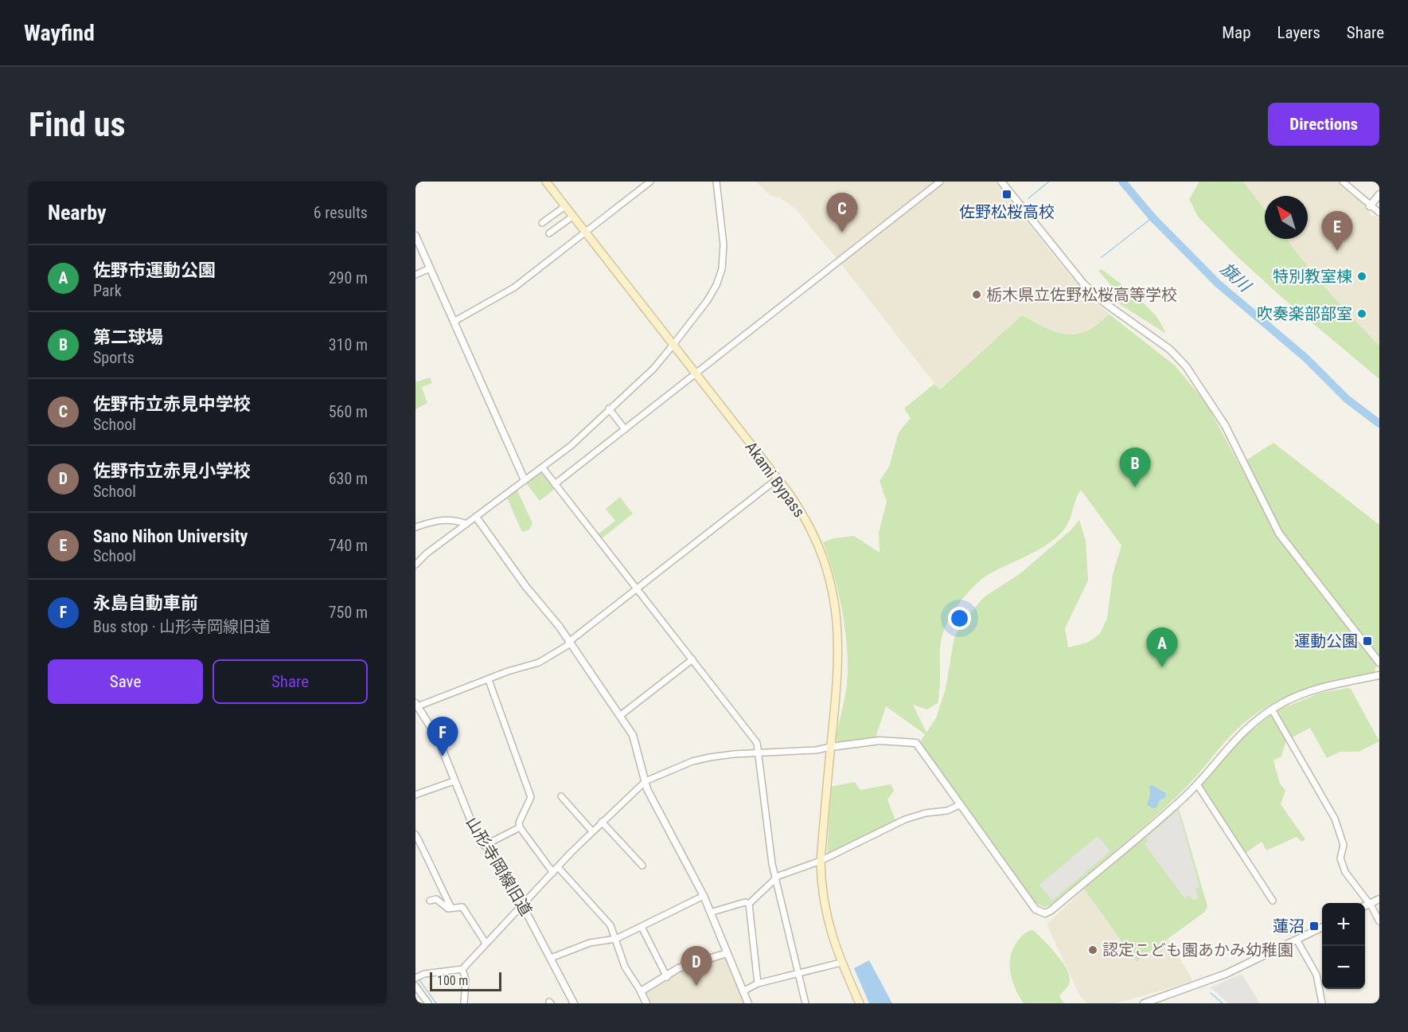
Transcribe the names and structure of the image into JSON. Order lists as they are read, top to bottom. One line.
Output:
{"streets":{"main road":["Akami Bypass"],"street":["山形寺岡線旧道"]},"water":["旗川"],"places":{"transit":["佐野松桜高校","運動公園","蓮沼"],"other":["特別教室棟","栃木県立佐野松桜高等学校","吹奏楽部部室","認定こども園あかみ幼稚園"]},"scale_bar":"100 m","north":"top left","page":{"header":"Wayfind","nav":["Map","Layers","Share"],"buttons":["Directions",["Save","Share"]],"title":"Find us","heading":["Nearby","6 results"],"pins":["C","E","B","A","F","D"],"list":[{"mark":"A","name":"佐野市運動公園","note":"Park","value":"290 m"},{"mark":"B","name":"第二球場","note":"Sports","value":"310 m"},{"mark":"C","name":"佐野市立赤見中学校","note":"School","value":"560 m"},{"mark":"D","name":"佐野市立赤見小学校","note":"School","value":"630 m"},{"mark":"E","name":"Sano Nihon University","note":"School","value":"740 m"},{"mark":"F","name":"永島自動車前","note":"Bus stop · 山形寺岡線旧道","value":"750 m"}],"map_buttons":["+","−"],"scale":"100 m"}}
